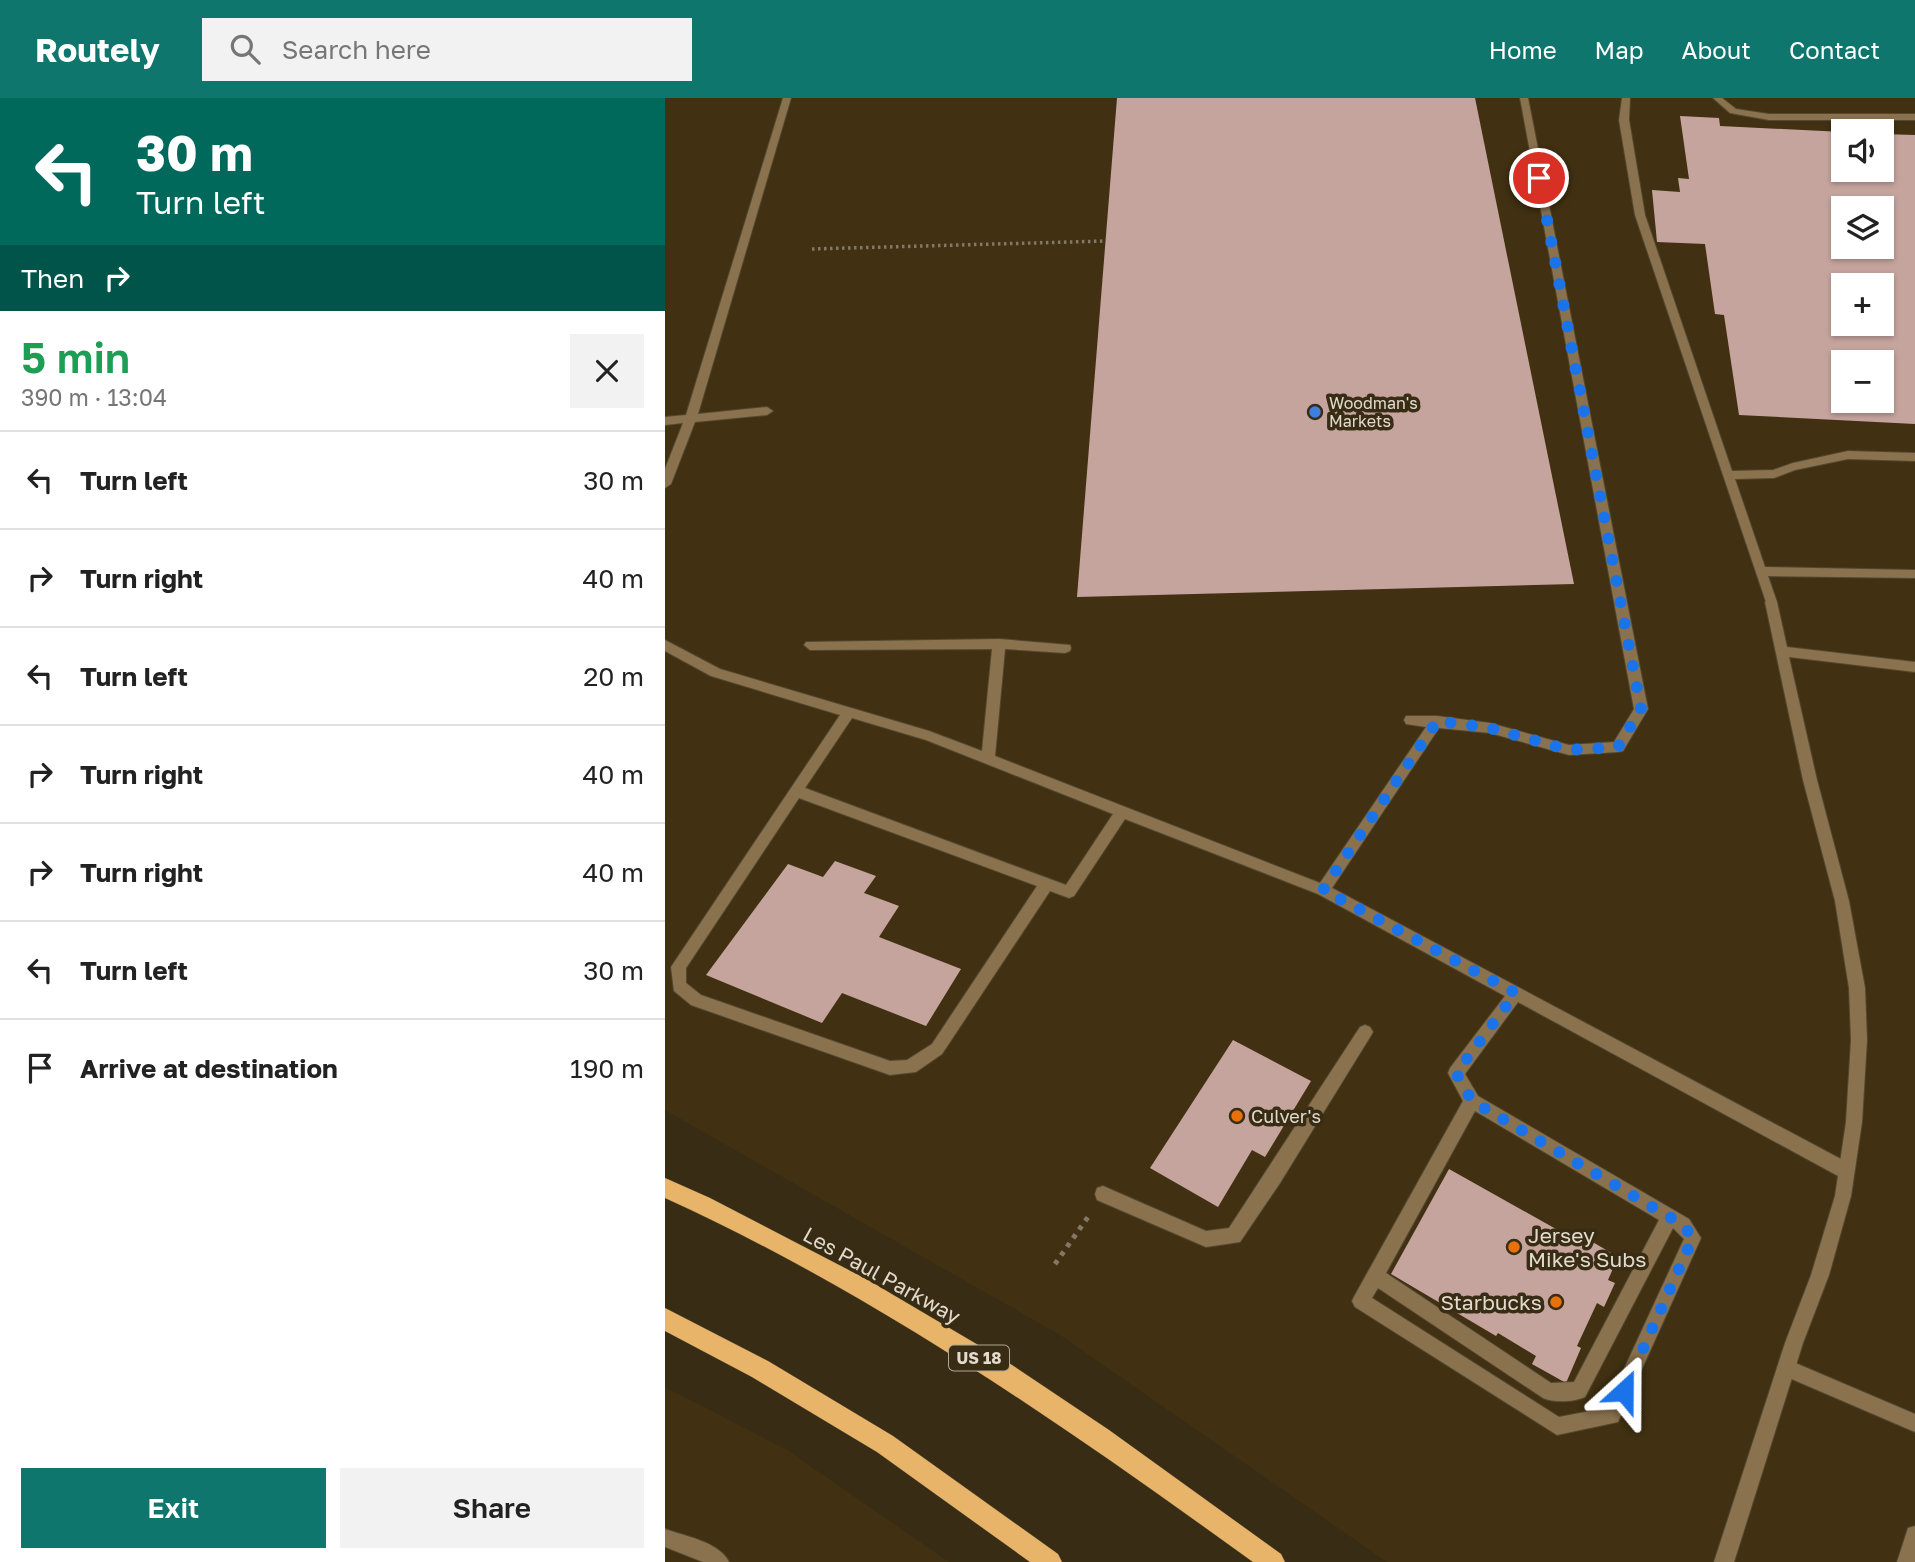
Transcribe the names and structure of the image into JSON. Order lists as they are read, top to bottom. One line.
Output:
{"streets":{"main road":["Les Paul Parkway","US 18"]},"places":["Woodman's Markets","Culver's","Jersey Mike's Subs","Starbucks"],"page":{"header":"Routely","search":"Search here","nav":["Home","Map","About","Contact"],"turn":["30 m","Turn left"],"map_buttons":["+","−"],"then":"Then","heading":["5 min","390 m · 13:04"],"list":[{"name":"Turn left","value":"30 m"},{"name":"Turn right","value":"40 m"},{"name":"Turn left","value":"20 m"},{"name":"Turn right","value":"40 m"},{"name":"Turn right","value":"40 m"},{"name":"Turn left","value":"30 m"},{"name":"Arrive at destination","value":"190 m"}],"buttons":["Exit","Share"]}}
